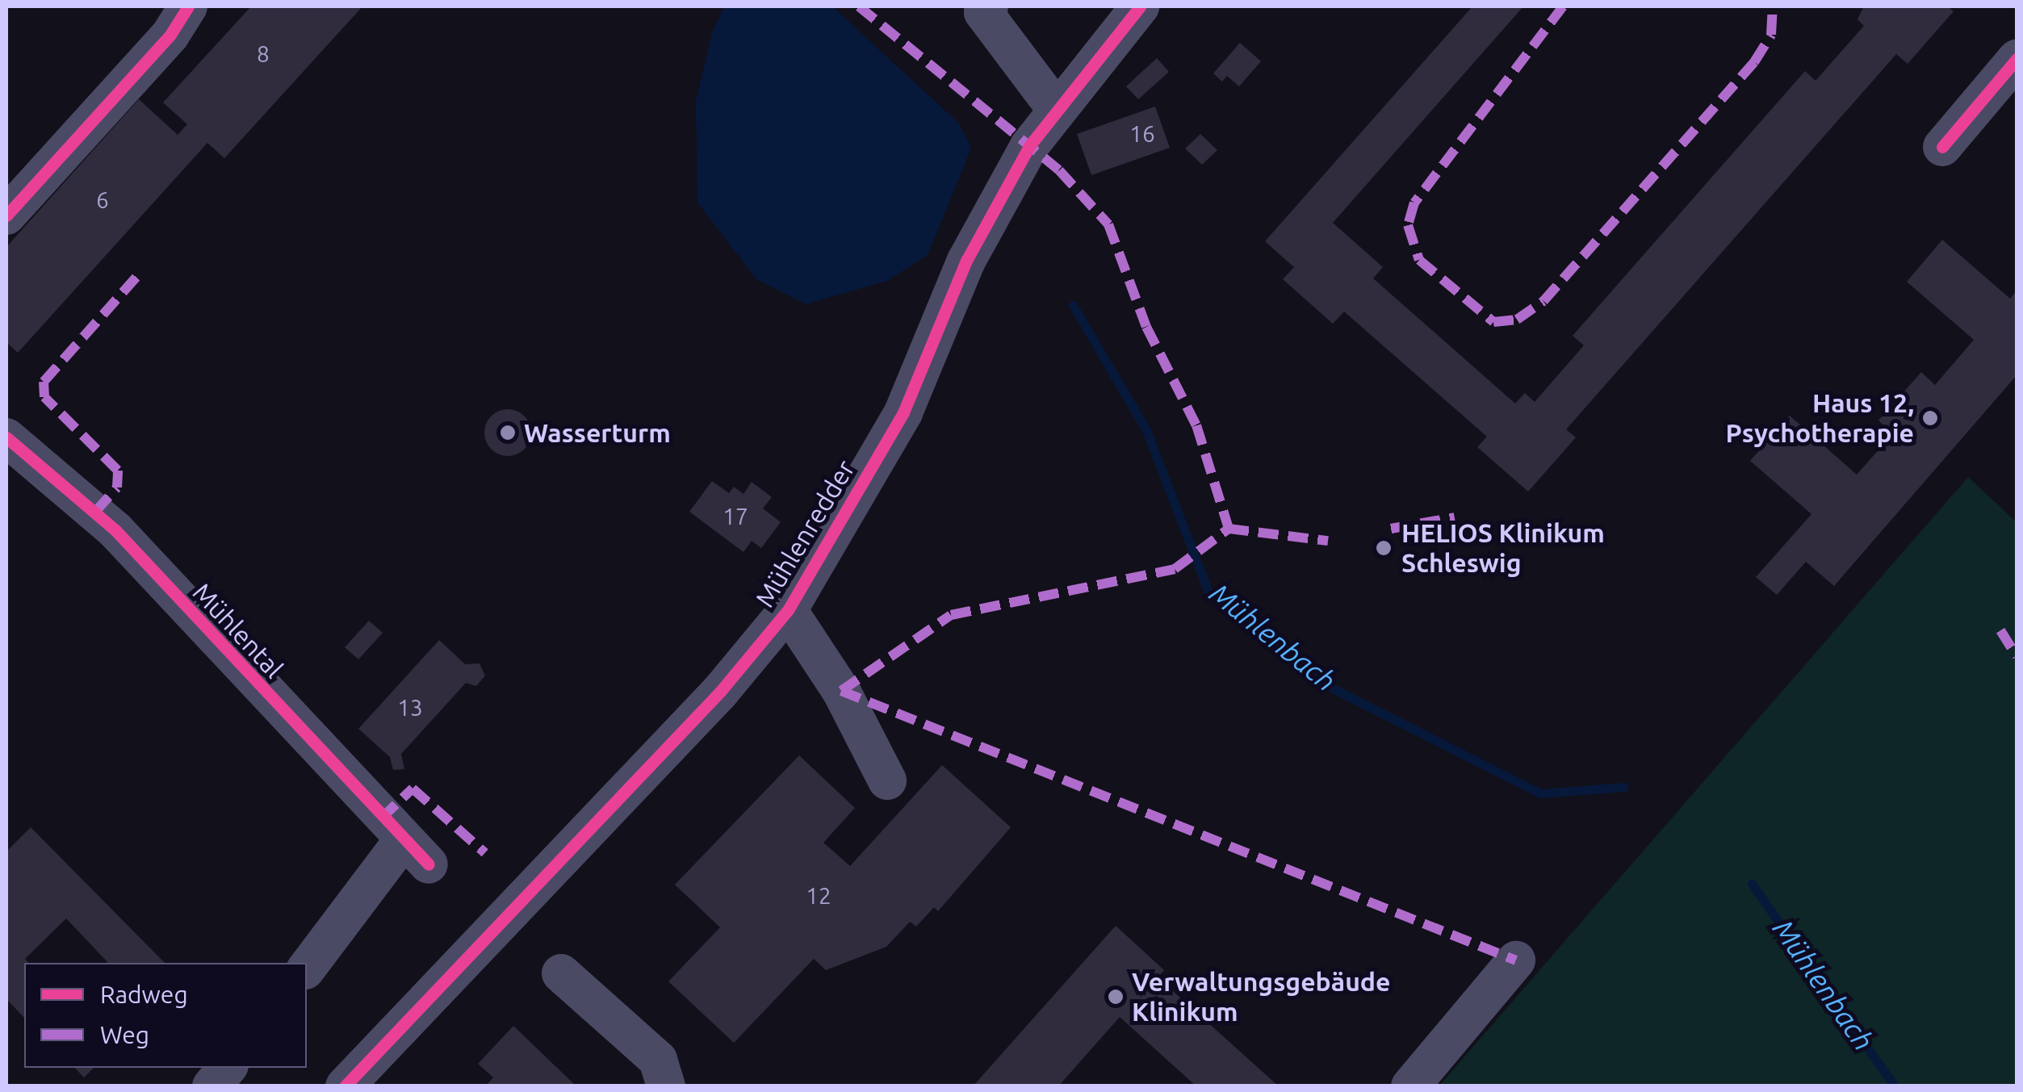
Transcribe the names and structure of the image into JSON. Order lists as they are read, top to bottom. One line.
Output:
{"streets":{"street":["Mühlenredder","Mühlental"]},"water":["Mühlenbach"],"places":["Haus 12, Psychotherapie","Wasserturm","HELIOS Klinikum Schleswig","Verwaltungsgebäude Klinikum"],"house_numbers":["8","16","6","17","13","12"],"legend":["Radweg","Weg"]}
